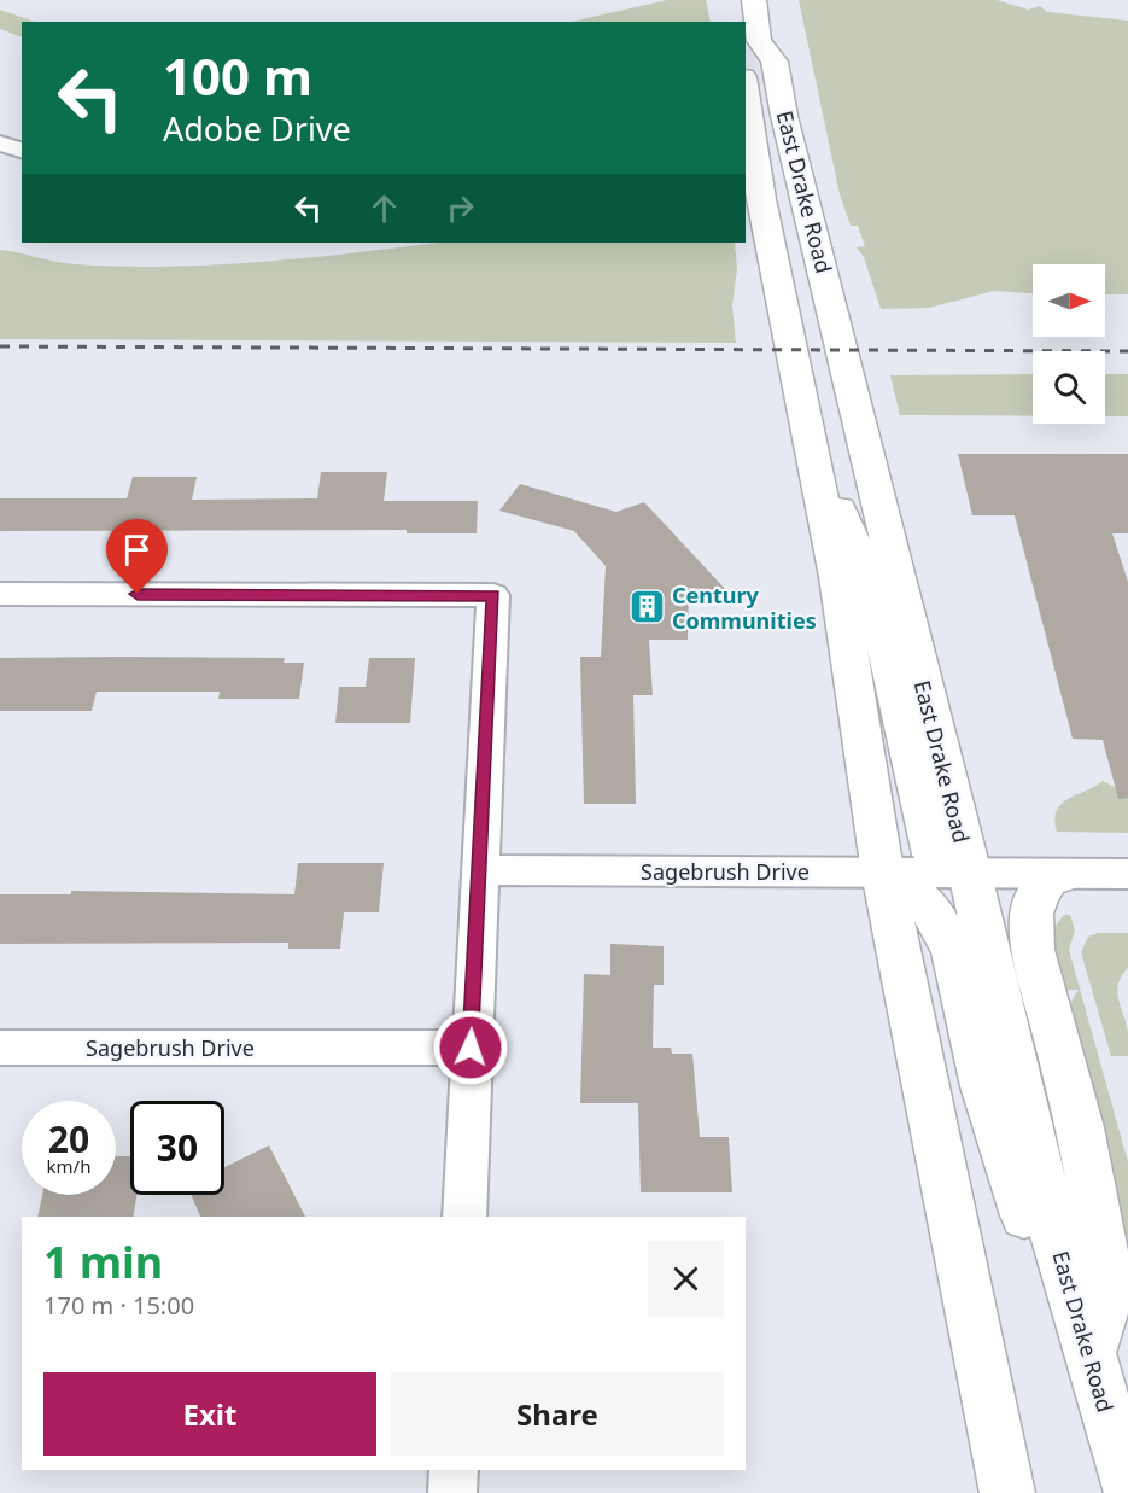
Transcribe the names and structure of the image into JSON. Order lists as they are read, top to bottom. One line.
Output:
{"streets":{"main road":["East Drake Road"],"street":["Sagebrush Drive"]},"crossings":[["East Drake Road","Sagebrush Drive"]],"places":{"building":["Century Communities"]},"north":"right","page":{"turn":["100 m","Adobe Drive"],"speed":"20 km/h","limit":"30","heading":["1 min","170 m · 15:00"],"buttons":["Exit","Share"]}}
